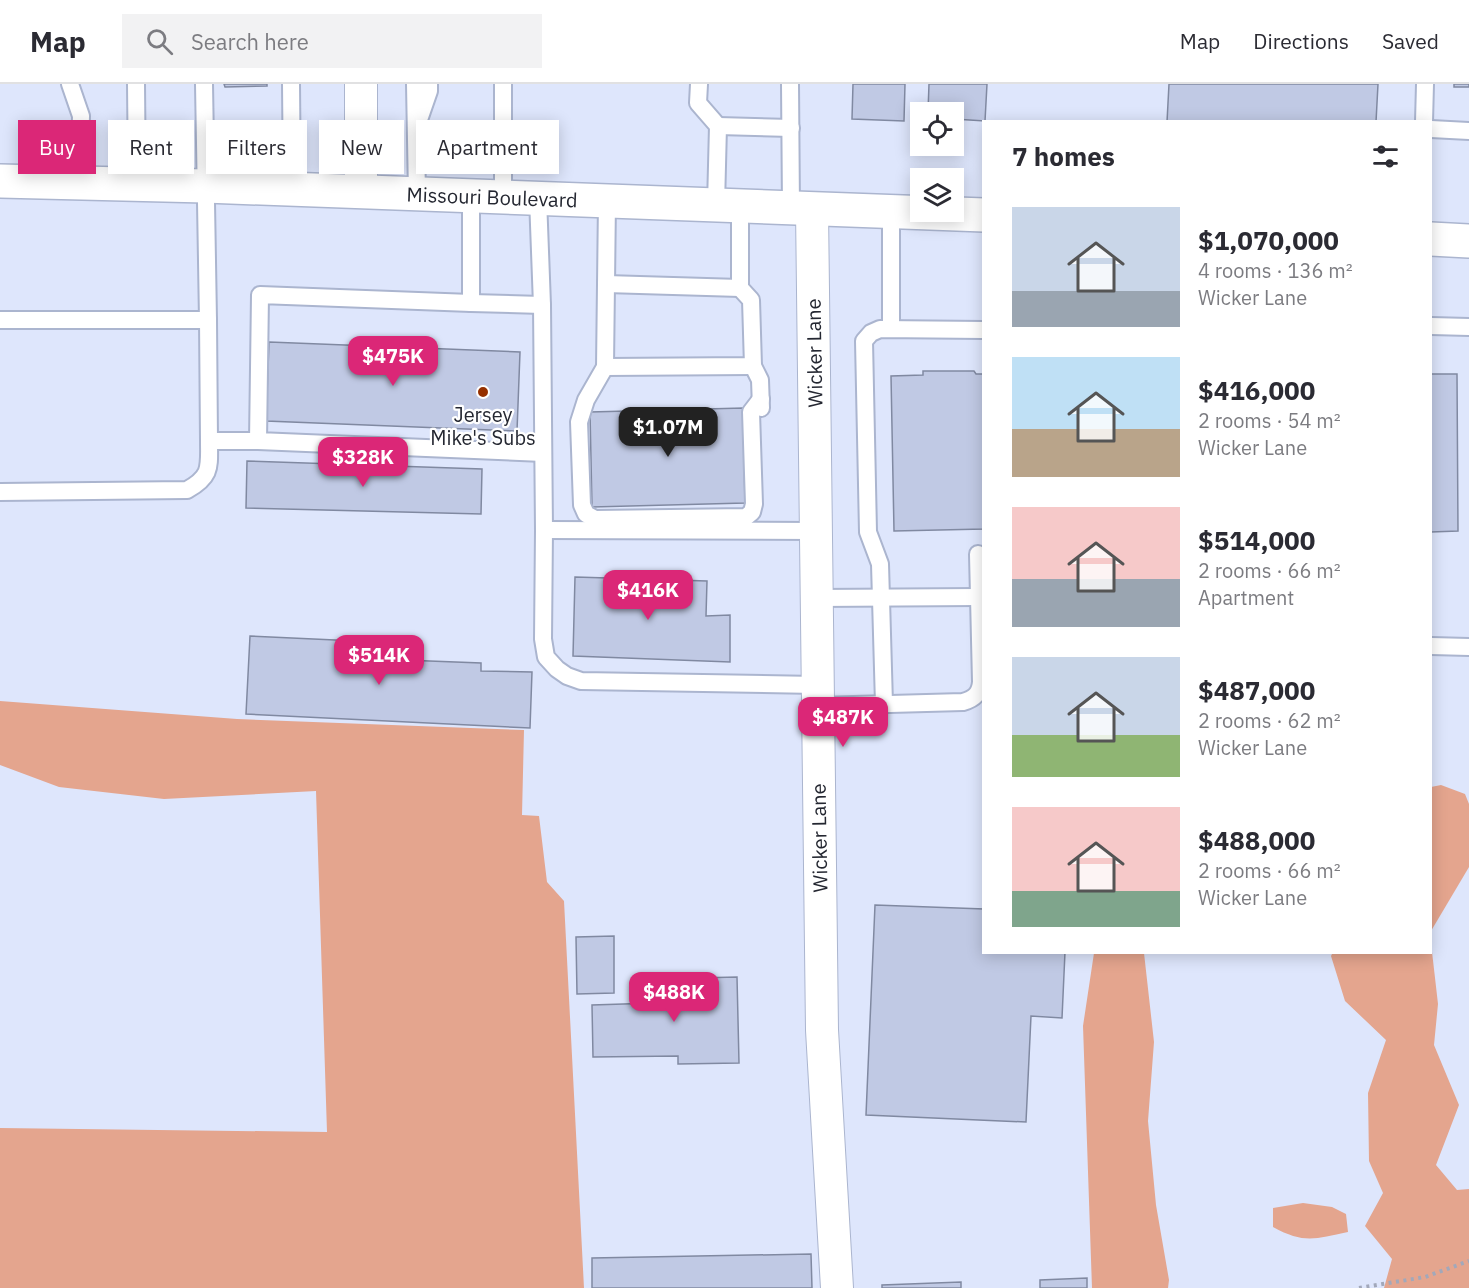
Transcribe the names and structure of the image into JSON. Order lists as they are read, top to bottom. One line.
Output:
{"streets":{"main road":["Missouri Boulevard"],"street":["Wicker Lane"]},"crossings":[["Missouri Boulevard","Wicker Lane"]],"places":["Jersey Mike's Subs"],"page":{"header":"Map","search":"Search here","nav":["Map","Directions","Saved"],"chip":["Buy","Rent","Filters","New","Apartment"],"heading":"7 homes","list":[{"name":"$1,070,000","note":"4 rooms · 136 m² · Wicker Lane"},{"name":"$416,000","note":"2 rooms · 54 m² · Wicker Lane"},{"name":"$514,000","note":"2 rooms · 66 m² · Apartment"},{"name":"$487,000","note":"2 rooms · 62 m² · Wicker Lane"},{"name":"$488,000","note":"2 rooms · 66 m² · Wicker Lane"}],"price":["$475K","$1.07M","$328K","$416K","$514K","$487K","$488K"]}}
